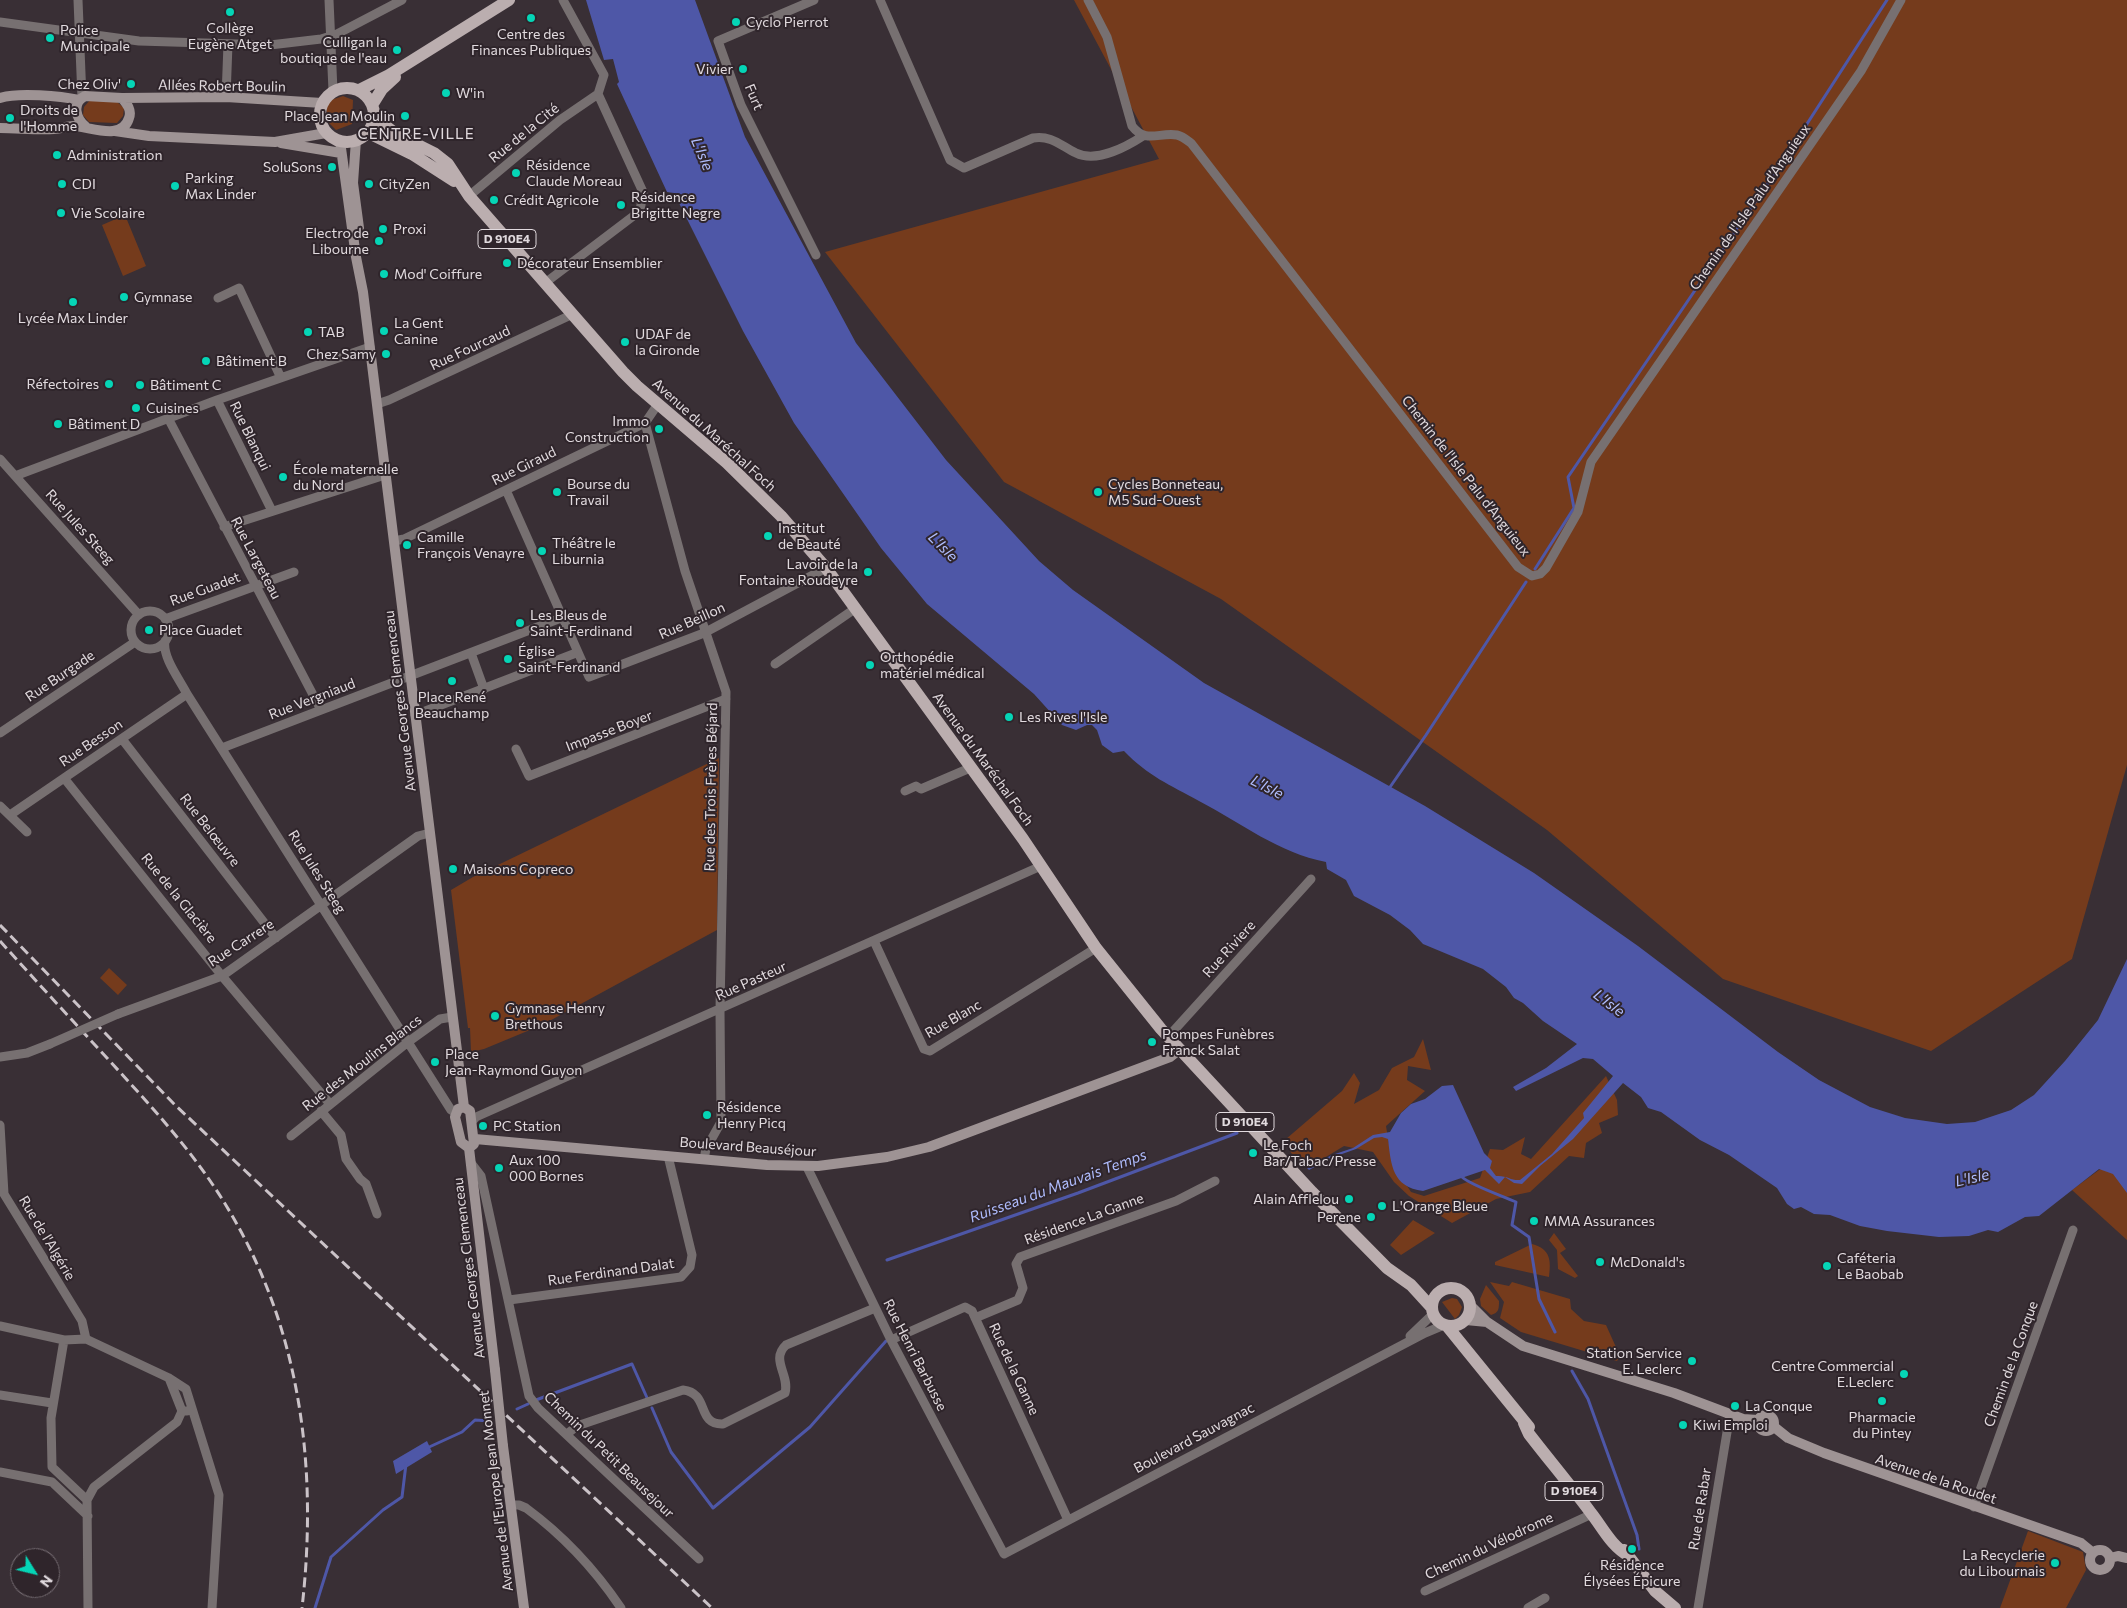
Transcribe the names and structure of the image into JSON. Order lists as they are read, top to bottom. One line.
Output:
{"streets":{"main road":["Allées Robert Boulin","D 910E4","Avenue du Maréchal Foch","Avenue Georges Clemenceau","Boulevard Beauséjour","Avenue de la Roudet","Avenue de l'Europe Jean Monnet"],"street":["Furt","Rue de la Cité","Chemin de l'Isle Palu d’Anguieux","Rue Fourcaud","Rue Blanqui","Rue Giraud","Rue Jules Steeg","Rue Largeteau","Rue Guadet","Rue Beillon","Rue Burgade","Rue Vergniaud","Impasse Boyer","Rue Besson","Rue des Trois Frères Béjard","Rue Belœuvre","Rue de la Glacière","Rue Carrere","Rue Riviere","Rue Pasteur","Rue Blanc","Rue des Moulins Blancs","Résidence La Ganne","Rue de l'Algérie","Rue Ferdinand Dalat","Rue Henri Barbusse","Chemin de la Conque","Rue de la Ganne","Boulevard Sauvagnac","Chemin du Petit Beausejour","Rue de Rabar","Chemin du Vélodrome"]},"crossings":[["Allées Robert Boulin","Avenue du Maréchal Foch"],["Allées Robert Boulin","Avenue Georges Clemenceau"],["Rue de la Cité","Avenue du Maréchal Foch"],["D 910E4","Avenue du Maréchal Foch"],["D 910E4","Boulevard Sauvagnac"],["D 910E4","Chemin du Vélodrome"],["Rue Fourcaud","Avenue du Maréchal Foch"],["Rue Fourcaud","Avenue Georges Clemenceau"],["Avenue du Maréchal Foch","Rue Giraud"],["Avenue du Maréchal Foch","Rue Beillon"],["Avenue du Maréchal Foch","Avenue Georges Clemenceau"],["Avenue du Maréchal Foch","Rue Riviere"],["Avenue du Maréchal Foch","Rue Pasteur"],["Avenue du Maréchal Foch","Rue Blanc"],["Avenue du Maréchal Foch","Boulevard Beauséjour"],["Avenue du Maréchal Foch","Boulevard Sauvagnac"],["Rue Giraud","Avenue Georges Clemenceau"],["Rue Giraud","Rue des Trois Frères Béjard"],["Rue Jules Steeg","Rue Guadet"],["Rue Jules Steeg","Rue Burgade"],["Rue Jules Steeg","Rue Vergniaud"],["Rue Jules Steeg","Avenue Georges Clemenceau"],["Rue Jules Steeg","Rue Besson"],["Rue Jules Steeg","Rue Carrere"],["Rue Jules Steeg","Rue des Moulins Blancs"],["Rue Largeteau","Rue Guadet"],["Rue Largeteau","Rue Vergniaud"],["Rue Guadet","Rue Burgade"],["Rue Beillon","Rue des Trois Frères Béjard"],["Rue Vergniaud","Avenue Georges Clemenceau"],["Avenue Georges Clemenceau","Rue Carrere"],["Avenue Georges Clemenceau","Rue Pasteur"],["Avenue Georges Clemenceau","Rue des Moulins Blancs"],["Avenue Georges Clemenceau","Boulevard Beauséjour"],["Avenue Georges Clemenceau","Rue Ferdinand Dalat"],["Avenue Georges Clemenceau","Chemin du Petit Beausejour"],["Avenue Georges Clemenceau","Avenue de l'Europe Jean Monnet"],["Impasse Boyer","Rue des Trois Frères Béjard"],["Rue Besson","Rue Belœuvre"],["Rue Besson","Rue de la Glacière"],["Rue des Trois Frères Béjard","Rue Pasteur"],["Rue des Trois Frères Béjard","Boulevard Beauséjour"],["Rue Belœuvre","Rue Carrere"],["Rue de la Glacière","Rue Carrere"],["Rue de la Glacière","Rue des Moulins Blancs"],["Rue Pasteur","Rue Blanc"],["Boulevard Beauséjour","Rue Ferdinand Dalat"],["Boulevard Beauséjour","Rue Henri Barbusse"],["Résidence La Ganne","Rue de la Ganne"],["Rue Ferdinand Dalat","Chemin du Petit Beausejour"],["Rue Henri Barbusse","Rue de la Ganne"],["Rue Henri Barbusse","Boulevard Sauvagnac"],["Chemin de la Conque","Avenue de la Roudet"],["Rue de la Ganne","Boulevard Sauvagnac"],["Avenue de la Roudet","Rue de Rabar"]],"districts":["CENTRE-VILLE"],"water":["L'Isle","Ruisseau du Mauvais Temps"],"places":["Collège Eugène Atget","Centre des Finances Publiques","Cyclo Pierrot","Police Municipale","Culligan la boutique de l'eau","Vivier","Chez Oliv'","W'in","Place Jean Moulin","Droits de l'Homme","Administration","SoluSons","Résidence Claude Moreau","CDI","CityZen","Parking Max Linder","Crédit Agricole","Résidence Brigitte Negre","Vie Scolaire","Proxi","Electro de Libourne","Décorateur Ensemblier","Mod' Coiffure","Gymnase","Lycée Max Linder","La Gent Canine","TAB","UDAF de la Gironde","Chez Samy","Bâtiment B","Réfectoires","Bâtiment C","Cuisines","Bâtiment D","Immo Construction","École maternelle du Nord","Bourse du Travail","Cycles Bonneteau, M5 Sud-Ouest","Institut de Beauté","Camille François Venayre","Théâtre le Liburnia","Lavoir de la Fontaine Roudeyre","Les Bleus de Saint-Ferdinand","Place Guadet","Église Saint-Ferdinand","Orthopédie matériel médical","Place René Beauchamp","Les Rives l'Isle","Maisons Copreco","Gymnase Henry Brethous","Pompes Funèbres Franck Salat","Place Jean-Raymond Guyon","Résidence Henry Picq","PC Station","Le Foch Bar/Tabac/Presse","Aux 100 000 Bornes","Alain Afflelou","L'Orange Bleue","Perene","MMA Assurances","McDonald's","Caféteria Le Baobab","Station Service E. Leclerc","Centre Commercial E.Leclerc","Pharmacie du Pintey","La Conque","Kiwi Emploi","Résidence Élysées Épicure","La Recyclerie du Libournais"],"north":"bottom right"}
